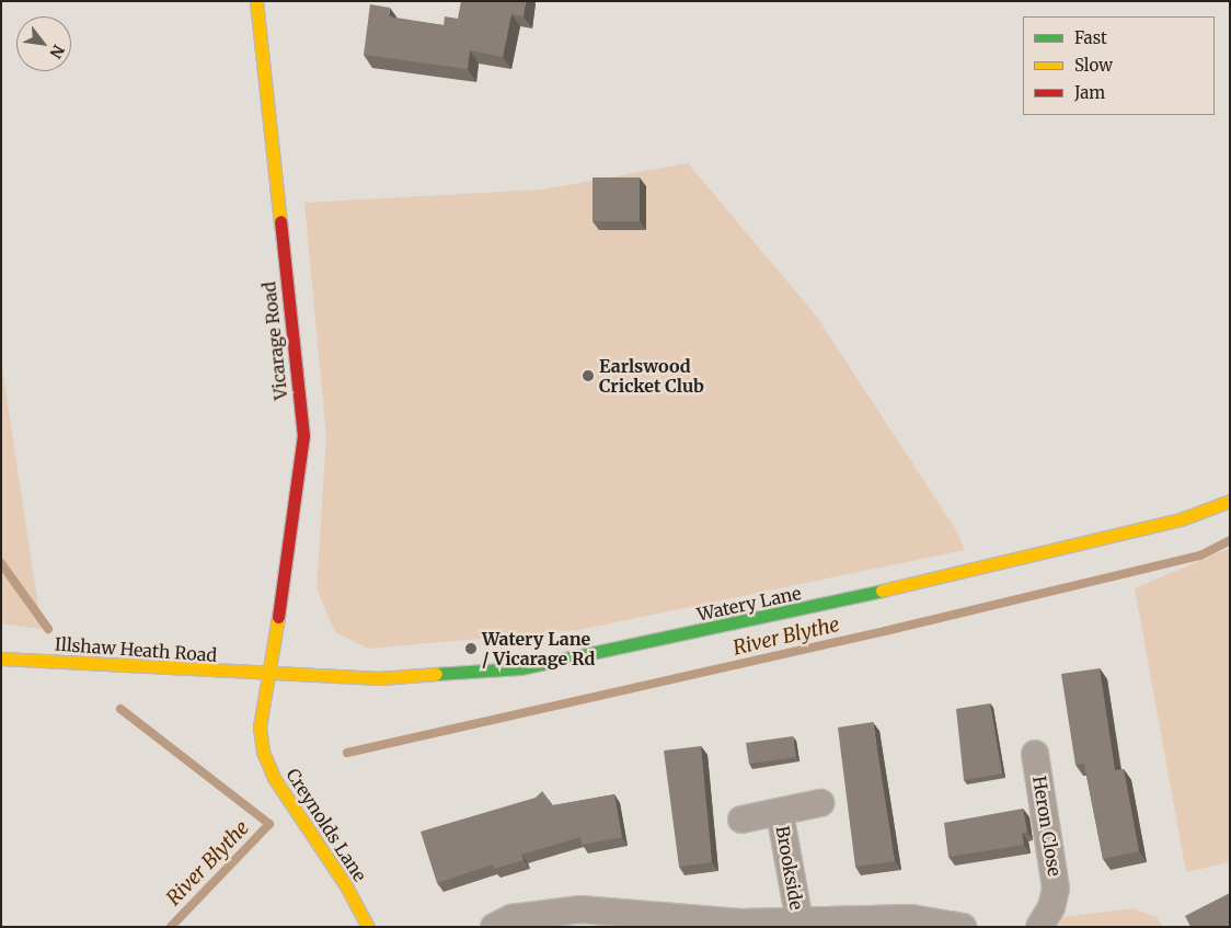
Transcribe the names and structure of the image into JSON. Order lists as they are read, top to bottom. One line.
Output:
{"streets":{"street":["Vicarage Road","Watery Lane","Illshaw Heath Road","Creynolds Lane","Heron Close","Brookside"]},"crossings":[["Vicarage Road","Watery Lane"],["Vicarage Road","Illshaw Heath Road"],["Vicarage Road","Creynolds Lane"],["Watery Lane","Illshaw Heath Road"],["Watery Lane","Creynolds Lane"],["Illshaw Heath Road","Creynolds Lane"]],"water":["River Blythe"],"places":["Earlswood Cricket Club","Watery Lane / Vicarage Rd"],"legend":["Fast","Slow","Jam"],"north":"bottom right"}
